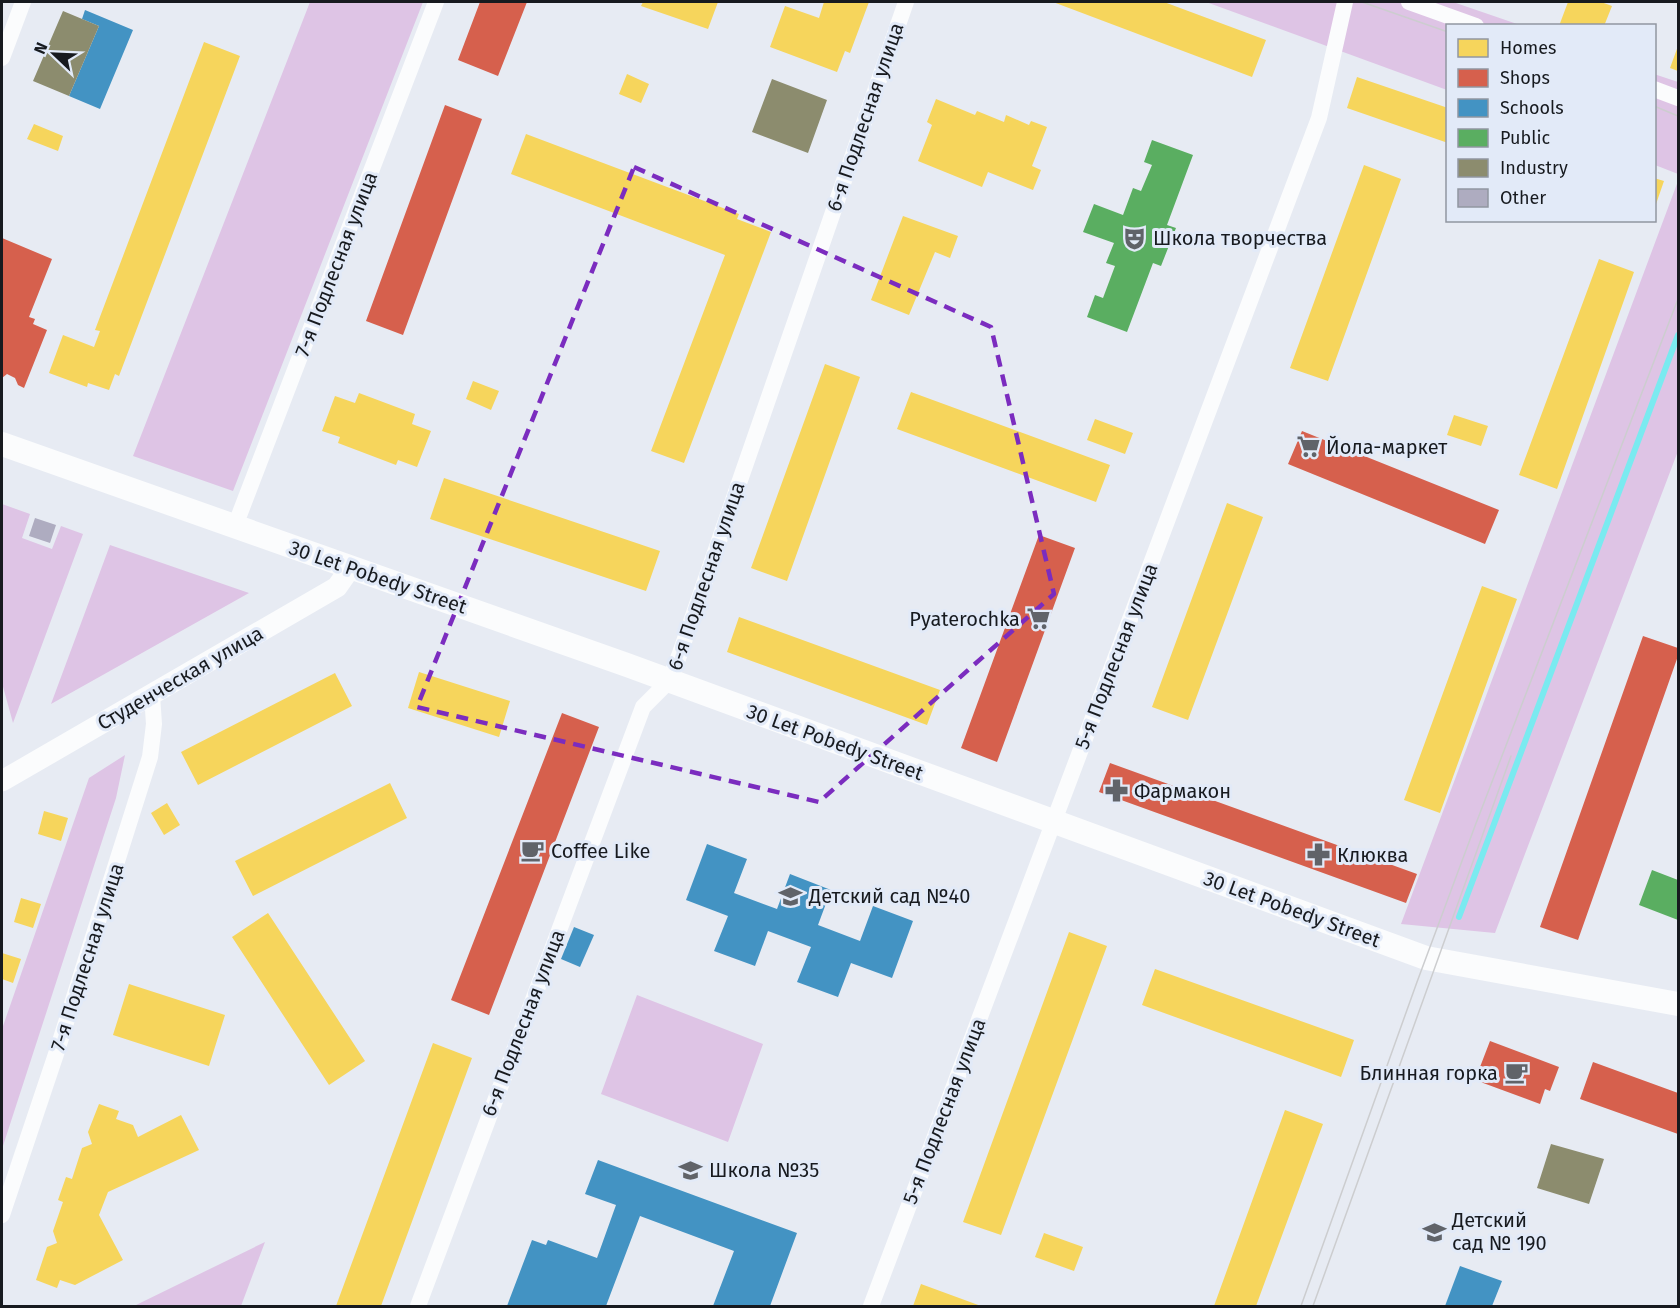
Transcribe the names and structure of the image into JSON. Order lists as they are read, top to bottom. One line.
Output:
{"streets":{"main road":["30 Let Pobedy Street"],"street":["6-я Подлесная улица","7-я Подлесная улица","5-я Подлесная улица","Студенческая улица"]},"crossings":[["6-я Подлесная улица","30 Let Pobedy Street"],["7-я Подлесная улица","30 Let Pobedy Street"],["7-я Подлесная улица","Студенческая улица"],["30 Let Pobedy Street","5-я Подлесная улица"],["30 Let Pobedy Street","Студенческая улица"]],"places":{"theatre":["Школа творчества"],"supermarket":["Йола-маркет","Pyaterochka"],"pharmacy":["Фармакон","Клюква"],"cafe":["Coffee Like","Блинная горка"],"school or university":["Детский сад №40","Школа №35","Детский сад № 190"]},"legend":["Homes","Shops","Schools","Public","Industry","Other"],"north":"top left"}
